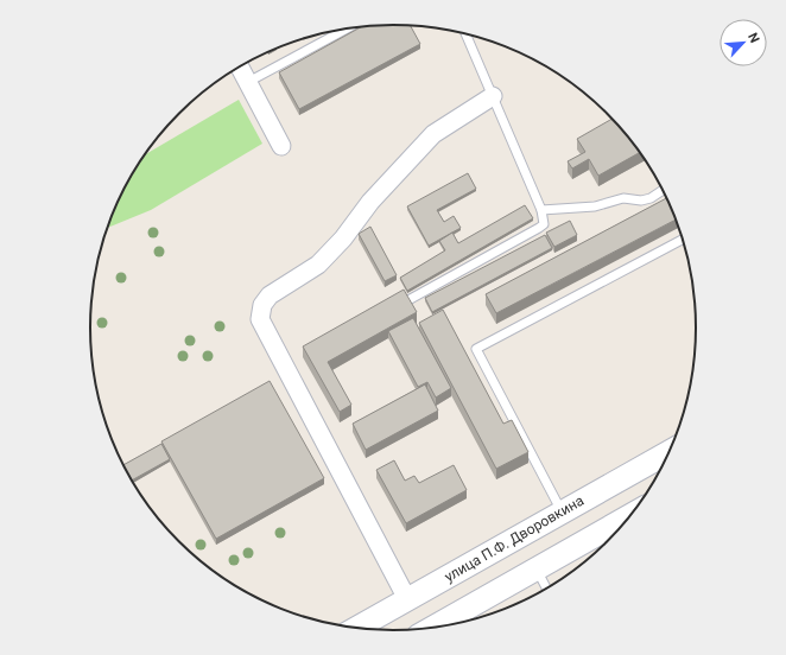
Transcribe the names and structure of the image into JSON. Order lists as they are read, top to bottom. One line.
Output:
{"streets":{"street":["улица П.Ф. Дворовкина"]},"north":"top right"}
